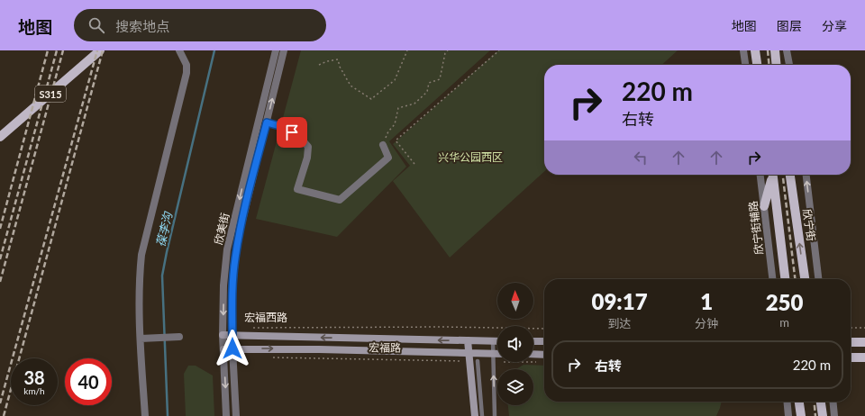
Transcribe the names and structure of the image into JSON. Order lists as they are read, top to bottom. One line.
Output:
{"streets":{"main road":["S315","欣宁街","宏福西路"],"street":["欣宁街辅路","欣美街"],"path":["宏福路"]},"crossings":[["欣美街","宏福西路"]],"water":["葆李沟"],"parks":["兴华公园西区"],"north":"top","page":{"header":"地图","search":"搜索地点","nav":["地图","图层","分享"],"turn":["220 m","右转"],"eta":["09:17","到达","1","分钟","250","m"],"list":[{"name":"右转","value":"220 m"}],"speed":"38 km/h","limit":"40"}}
